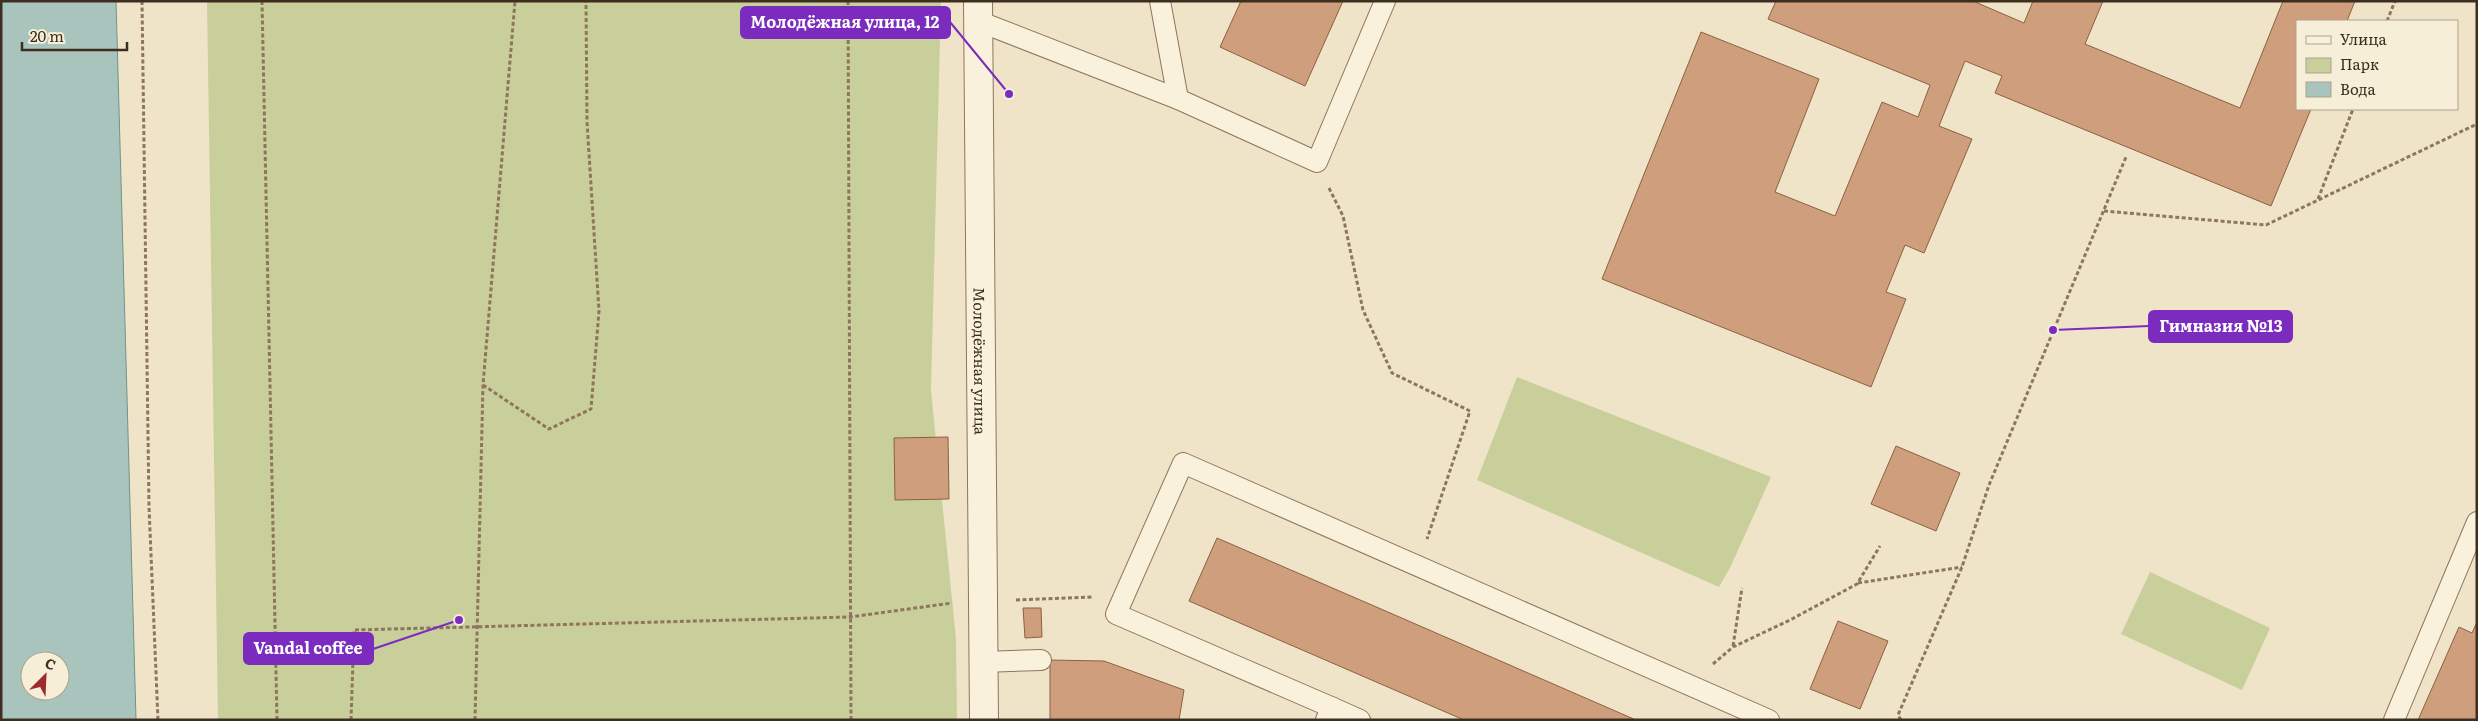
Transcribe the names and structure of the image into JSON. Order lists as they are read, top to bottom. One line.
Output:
{"streets":{"street":["Молодёжная улица"]},"places":["Молодёжная улица, 12","Гимназия №13","Vandal coffee"],"legend":["Улица","Парк","Вода"],"scale_bar":"20 m","north":"top right"}
